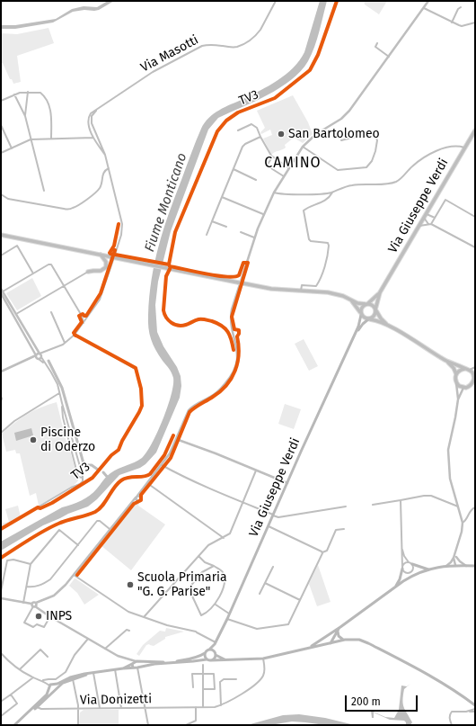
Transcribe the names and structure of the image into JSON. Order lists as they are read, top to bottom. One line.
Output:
{"streets":{"main road":["Via Giuseppe Verdi"],"street":["Via Masotti","Via Donizetti"],"cycle path":["TV3"]},"districts":["CAMINO"],"water":["Fiume Monticano"],"places":["San Bartolomeo","Piscine di Oderzo","Scuola Primaria \"G. G. Parise\"","INPS"],"scale_bar":"200 m"}
